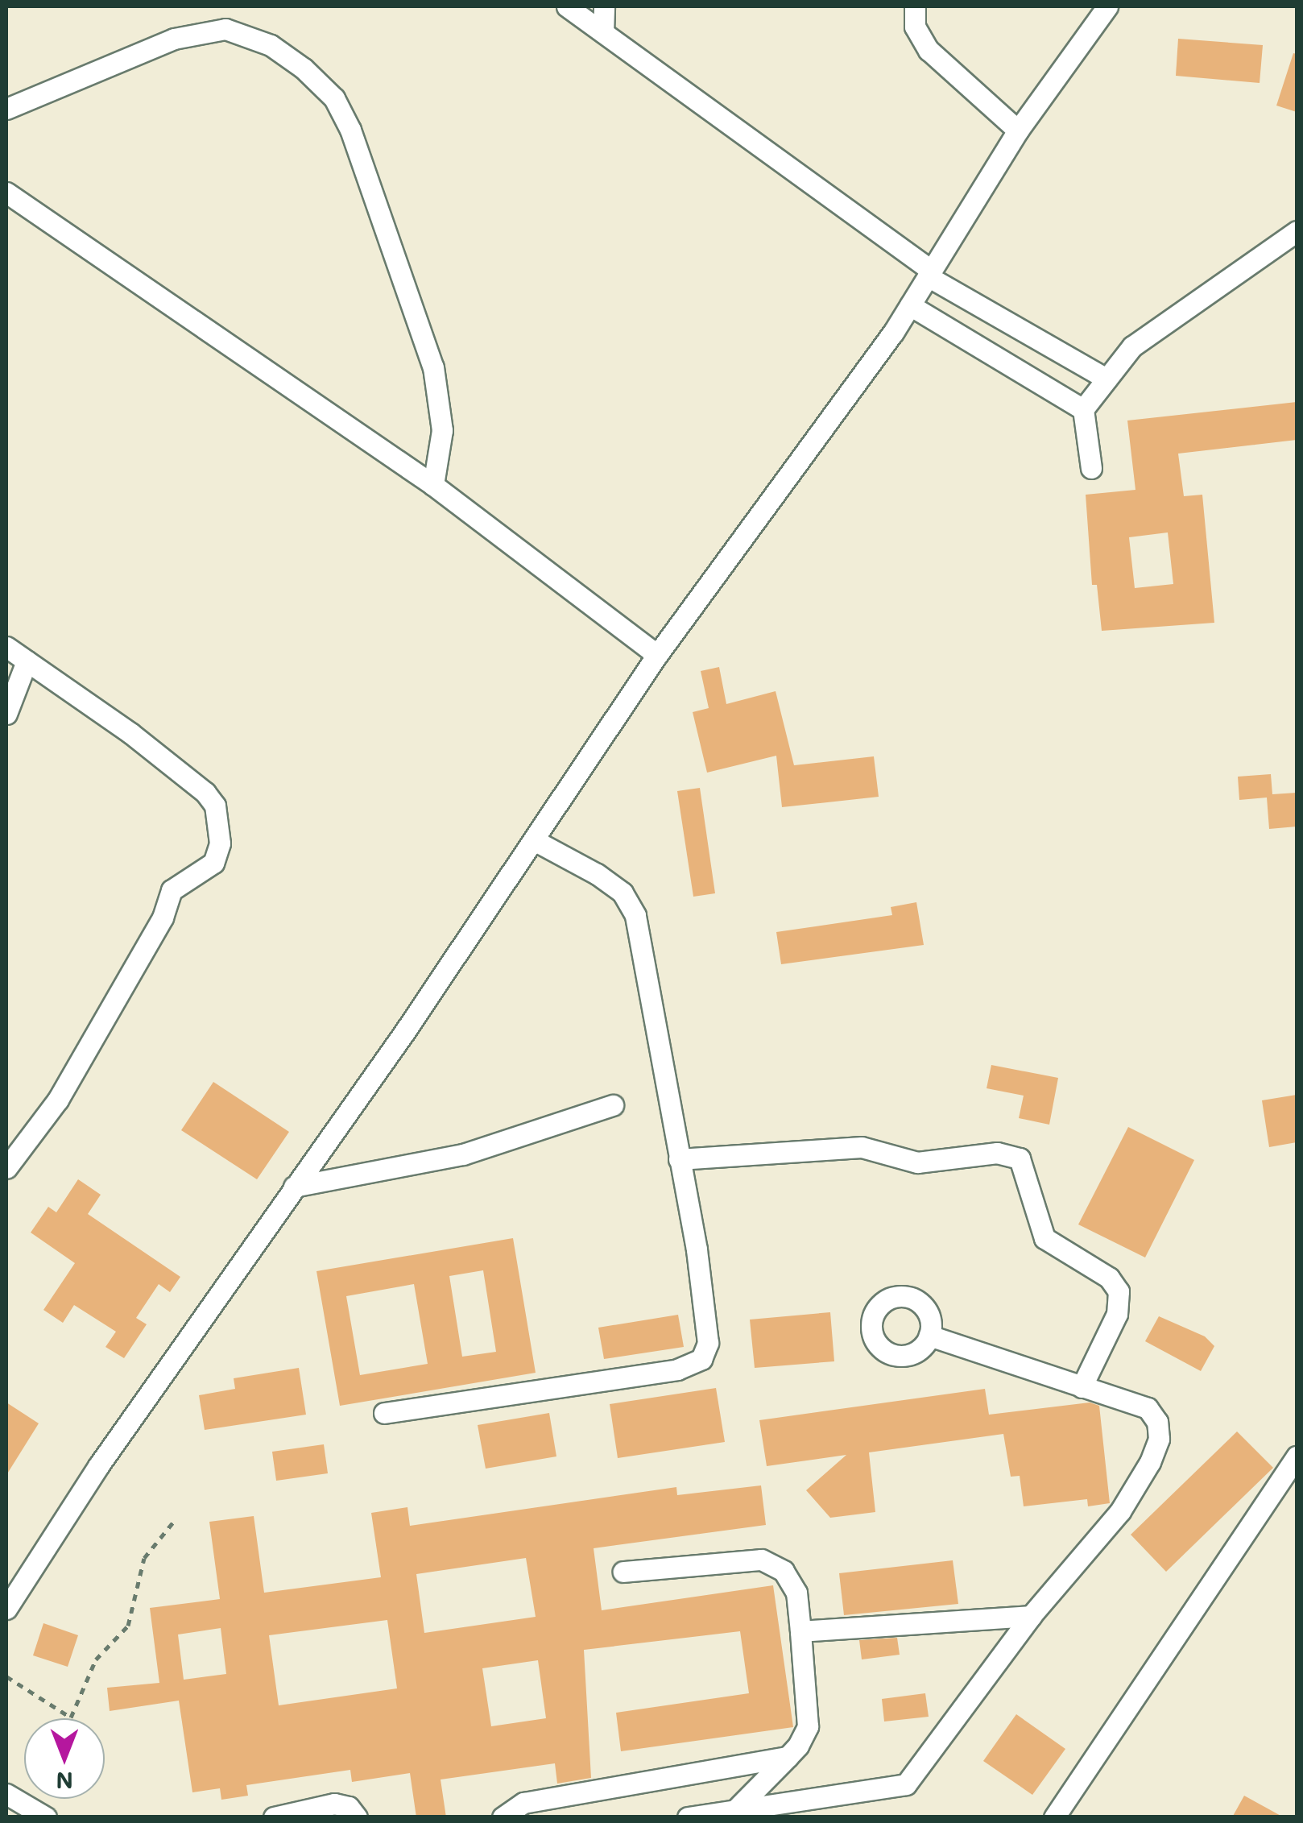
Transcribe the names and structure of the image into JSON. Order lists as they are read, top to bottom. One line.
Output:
{"north":"bottom"}
